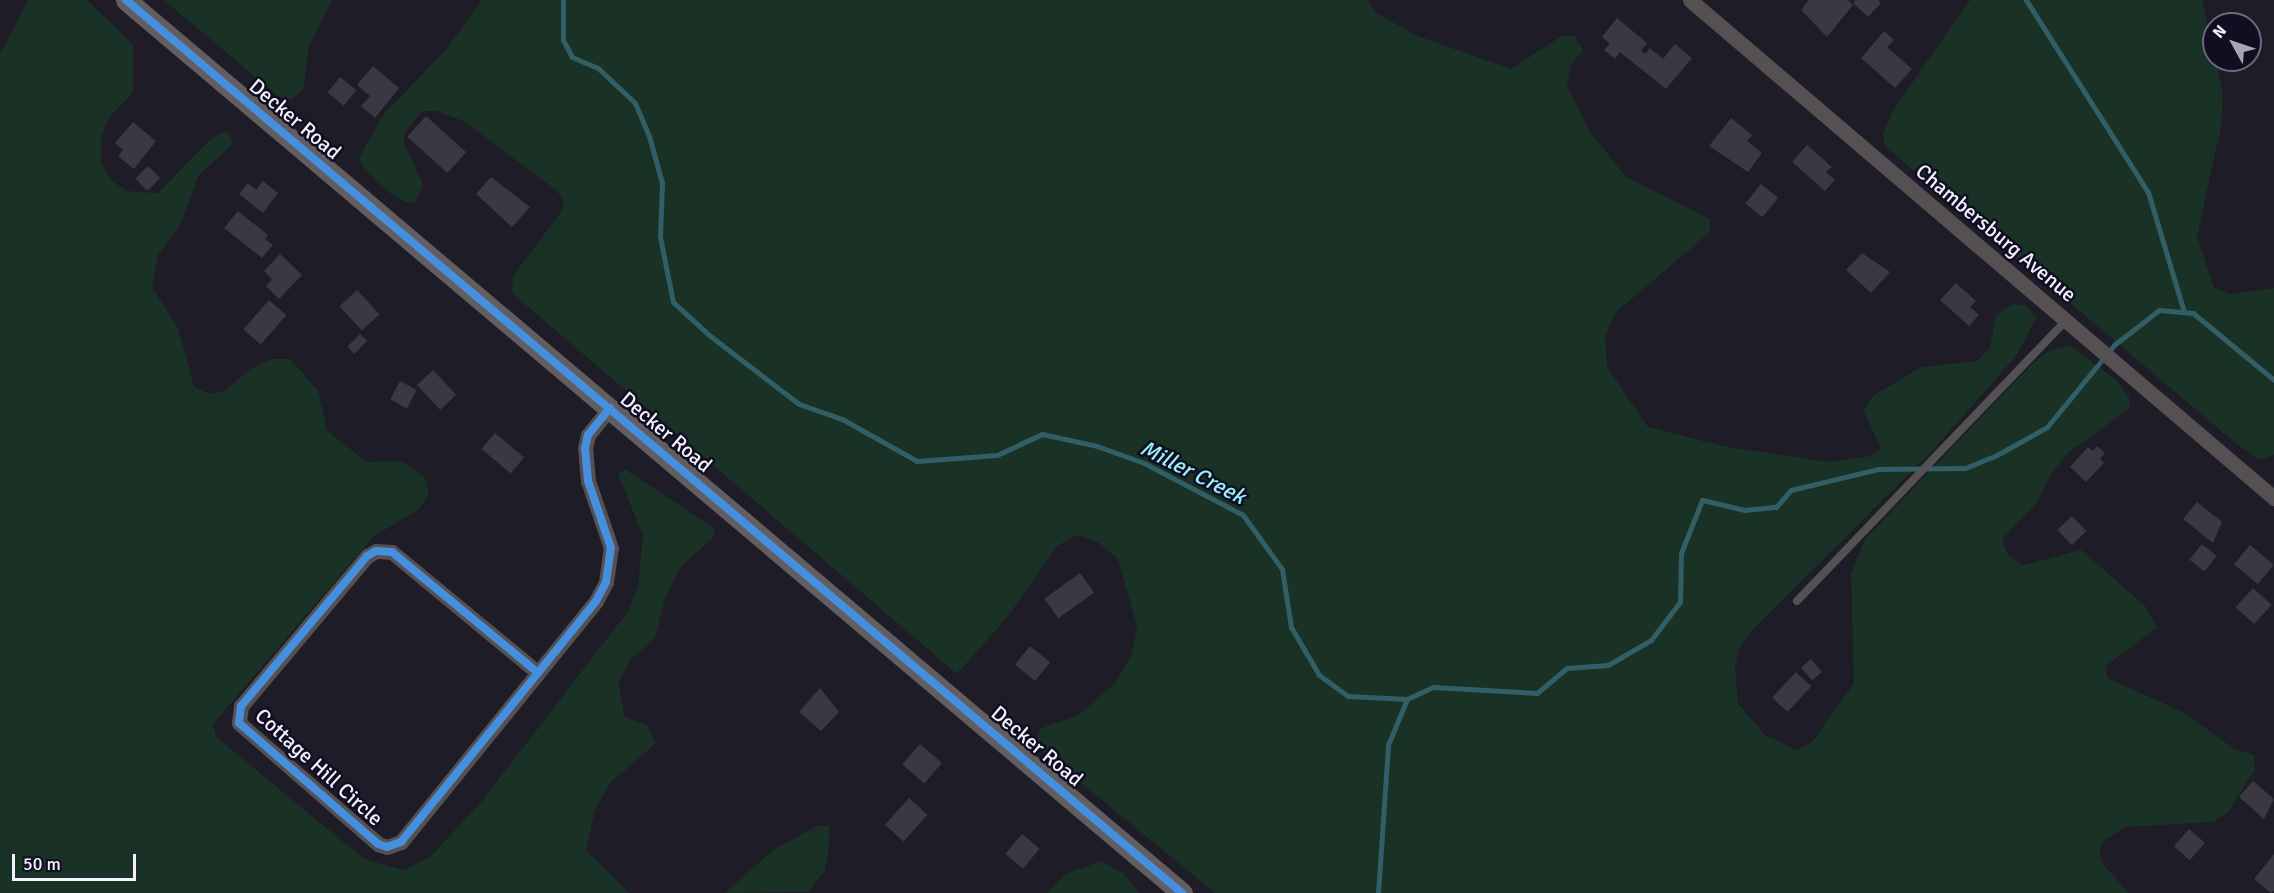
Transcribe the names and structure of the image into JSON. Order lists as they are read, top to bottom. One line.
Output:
{"streets":{"street":["Decker Road","Chambersburg Avenue","Cottage Hill Circle"]},"crossings":[["Decker Road","Cottage Hill Circle"]],"water":["Miller Creek"],"scale_bar":"50 m","north":"top left"}
